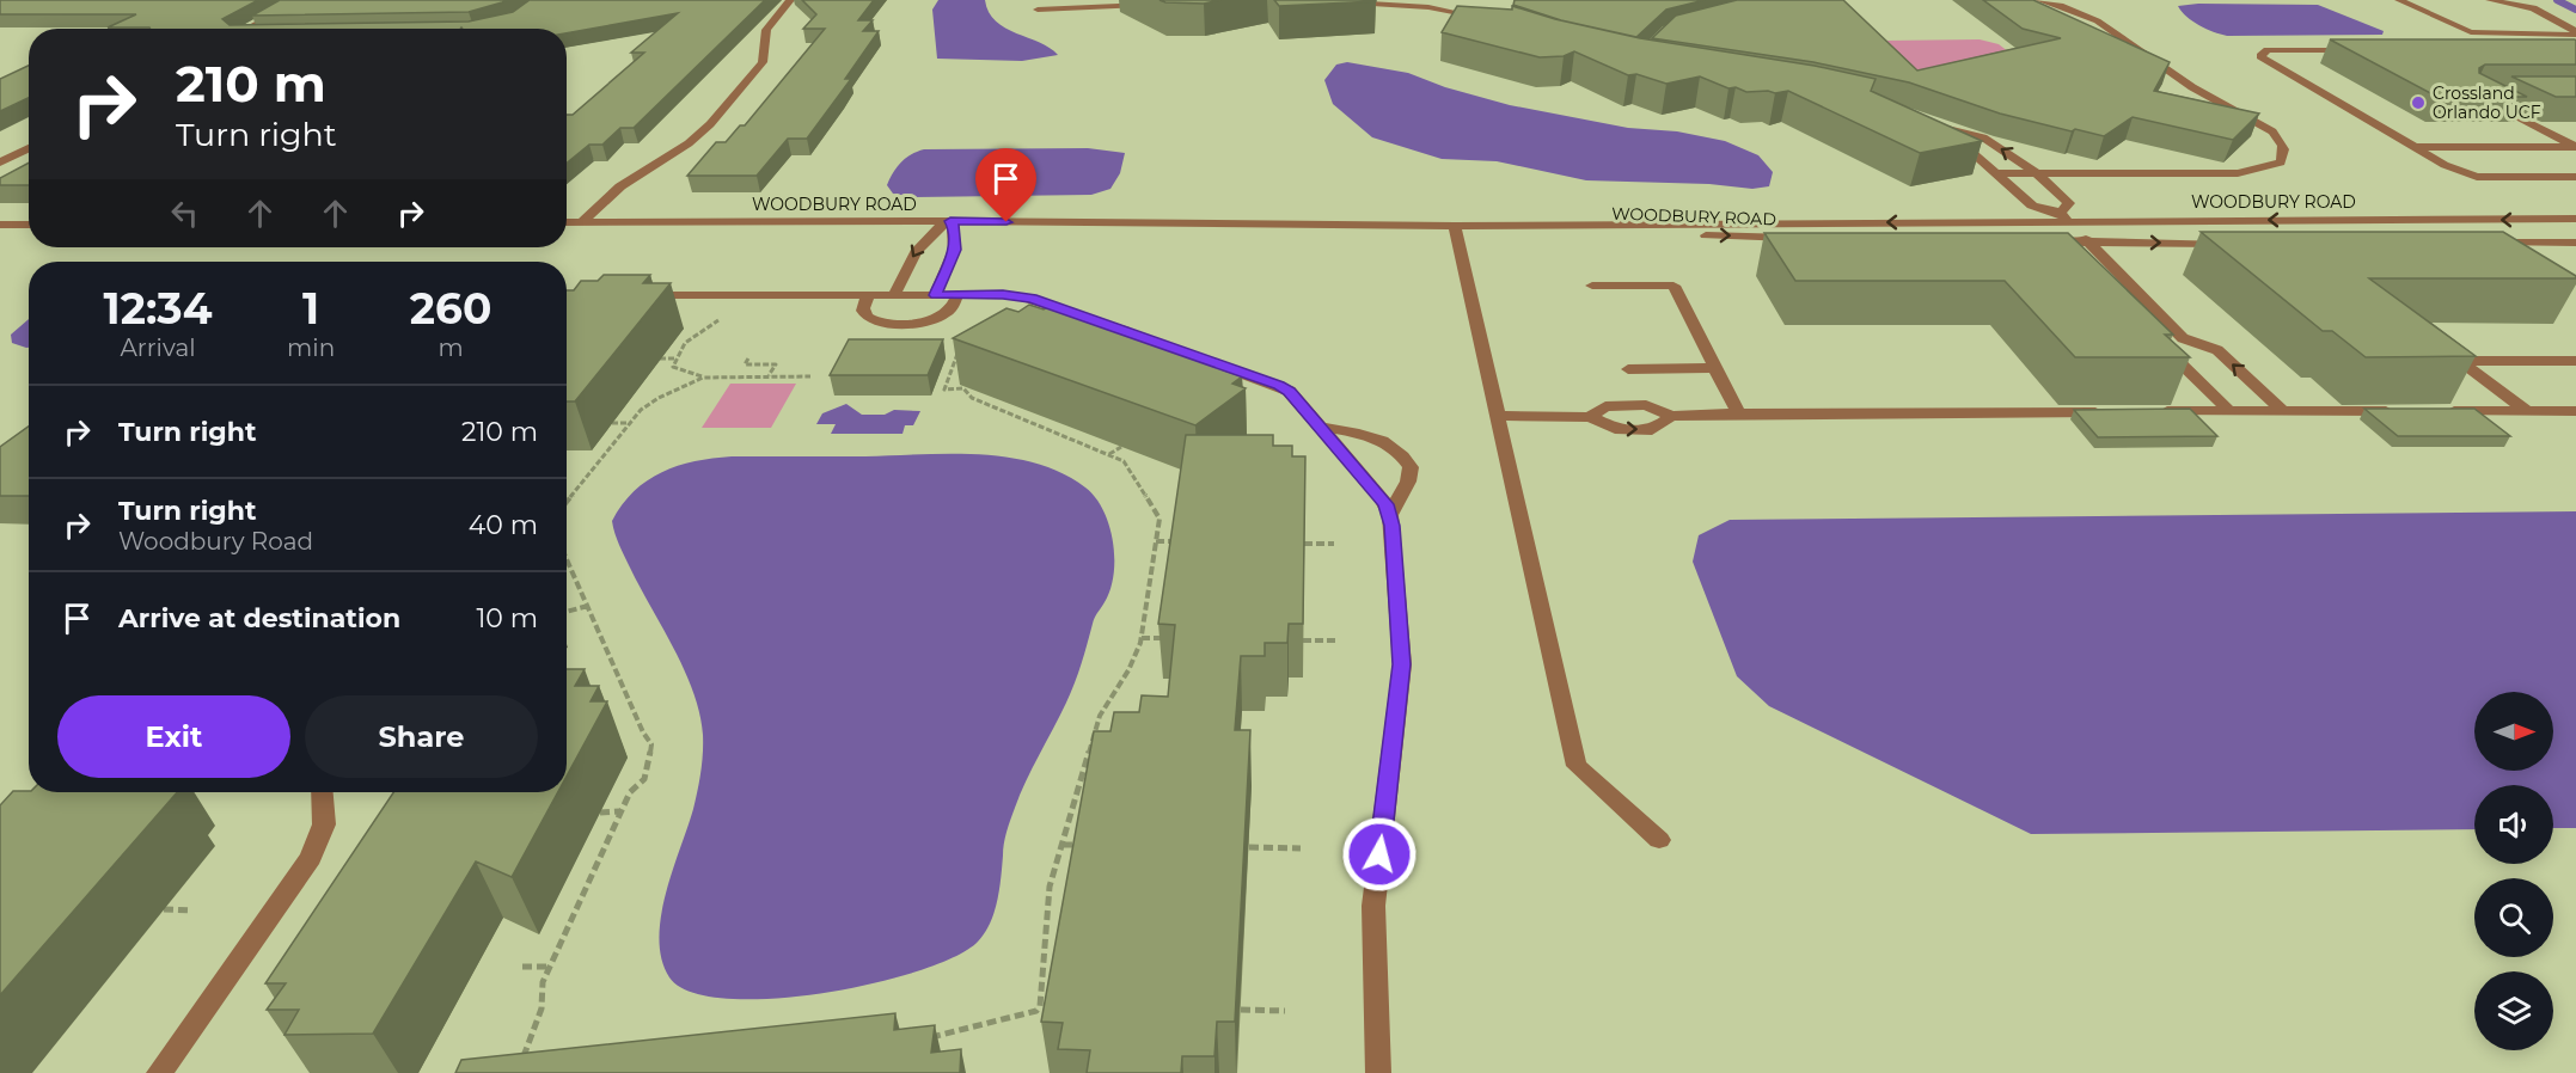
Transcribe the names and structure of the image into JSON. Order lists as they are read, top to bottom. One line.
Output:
{"streets":{"street":["WOODBURY ROAD"]},"places":["Crossland Orlando UCF"],"north":"right","page":{"turn":["210 m","Turn right"],"eta":["12:34","Arrival","1","min","260","m"],"list":[{"name":"Turn right","value":"210 m"},{"name":"Turn right","note":"Woodbury Road","value":"40 m"},{"name":"Arrive at destination","value":"10 m"}],"buttons":["Exit","Share"]}}
